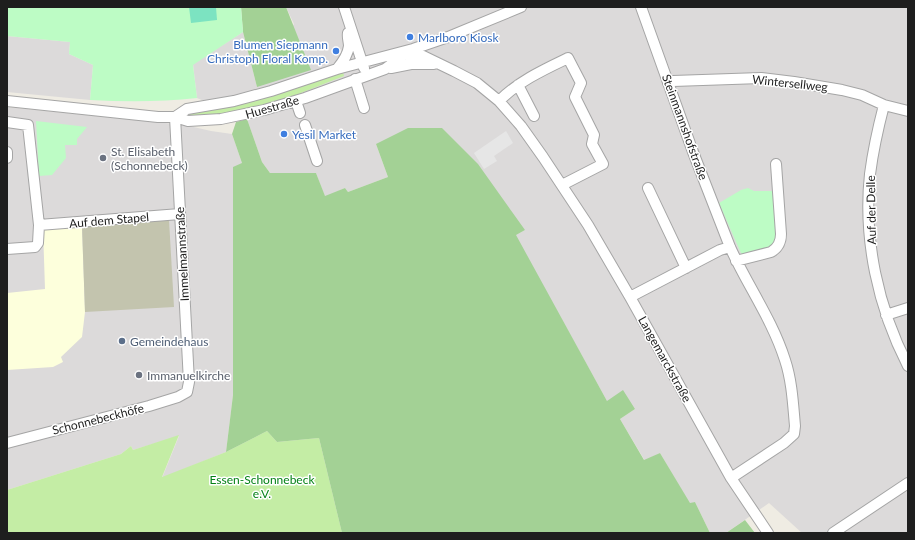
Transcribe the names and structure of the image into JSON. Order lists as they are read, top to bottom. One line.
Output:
{"streets":{"street":["Wintersellweg","Huestraße","Steinmannshofstraße","Auf der Delle","Auf dem Stapel","Immelmannstraße","Langemarckstraße","Schonnebeckhöfe"]},"crossings":[["Wintersellweg","Steinmannshofstraße"],["Wintersellweg","Auf der Delle"],["Huestraße","Immelmannstraße"],["Huestraße","Langemarckstraße"],["Steinmannshofstraße","Langemarckstraße"],["Auf dem Stapel","Immelmannstraße"],["Immelmannstraße","Schonnebeckhöfe"]],"parks":["Essen-Schonnebeck e.V."],"places":["Marlboro Kiosk","Blumen Siepmann Christoph Floral Komp.","Yesil Market","St. Elisabeth (Schonnebeck)","Gemeindehaus","Immanuelkirche"]}
